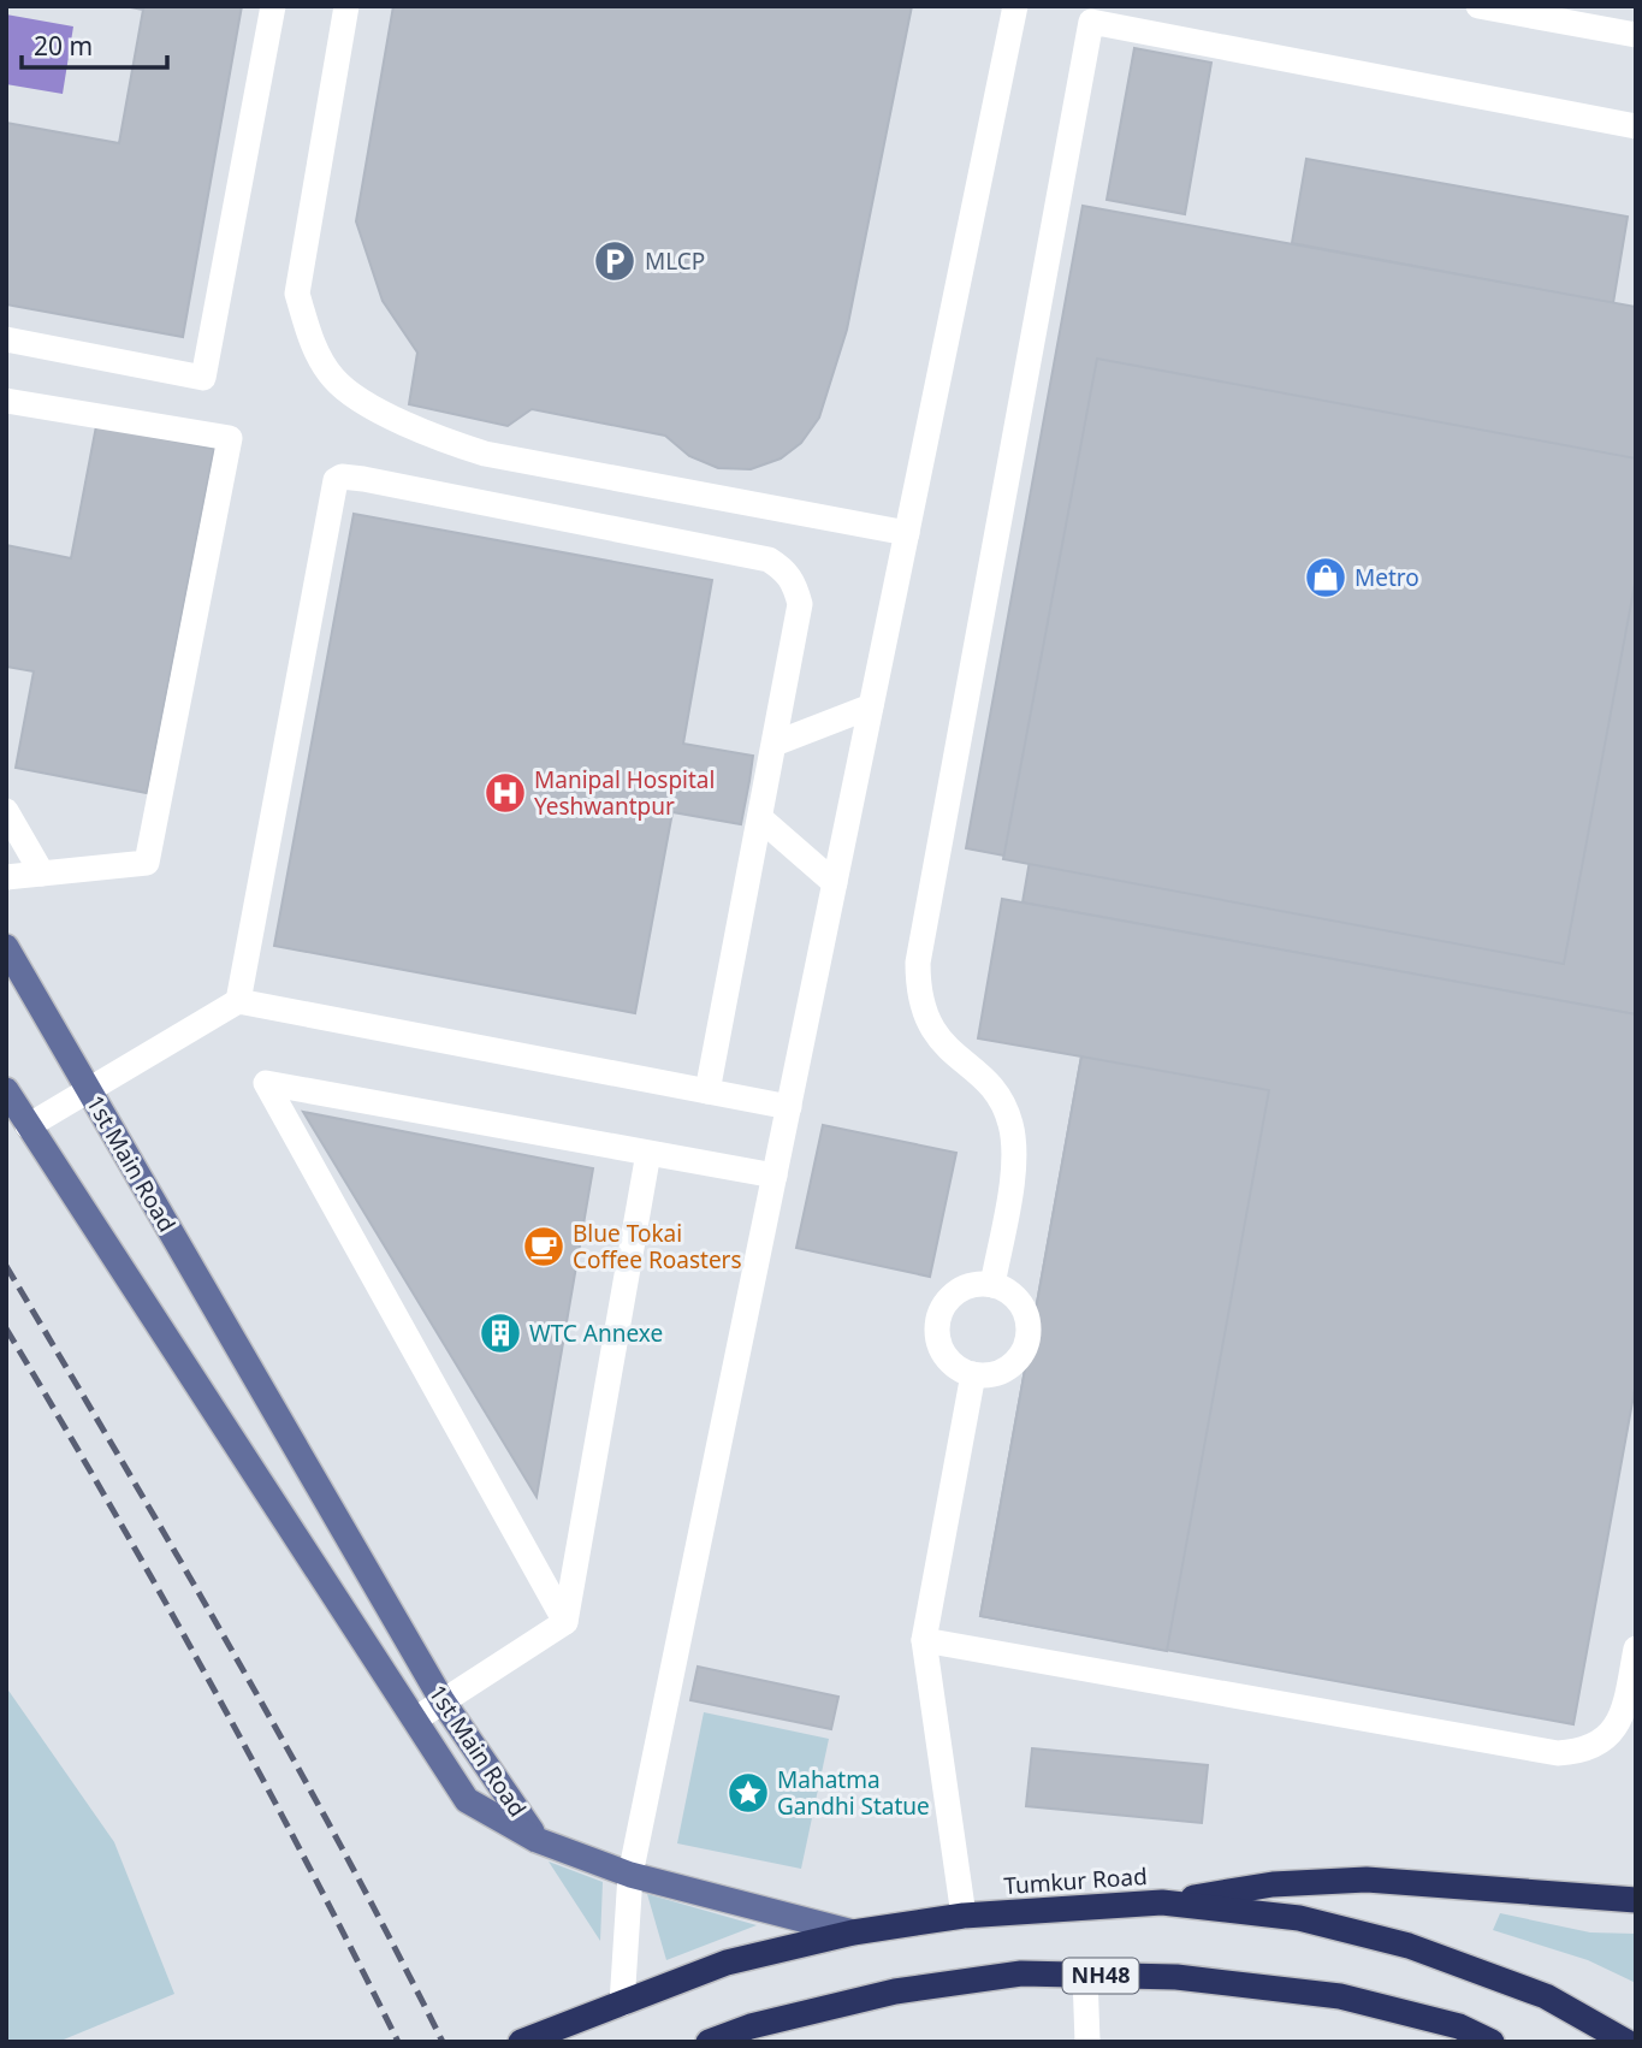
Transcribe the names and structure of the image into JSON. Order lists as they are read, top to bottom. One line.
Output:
{"streets":{"highway":["Tumkur Road","NH48"],"main road":["1st Main Road"]},"places":{"parking":["MLCP"],"shop":["Metro"],"hospital":["Manipal Hospital Yeshwantpur"],"cafe":["Blue Tokai Coffee Roasters"],"building":["WTC Annexe"],"place":["Mahatma Gandhi Statue"]},"scale_bar":"20 m"}
